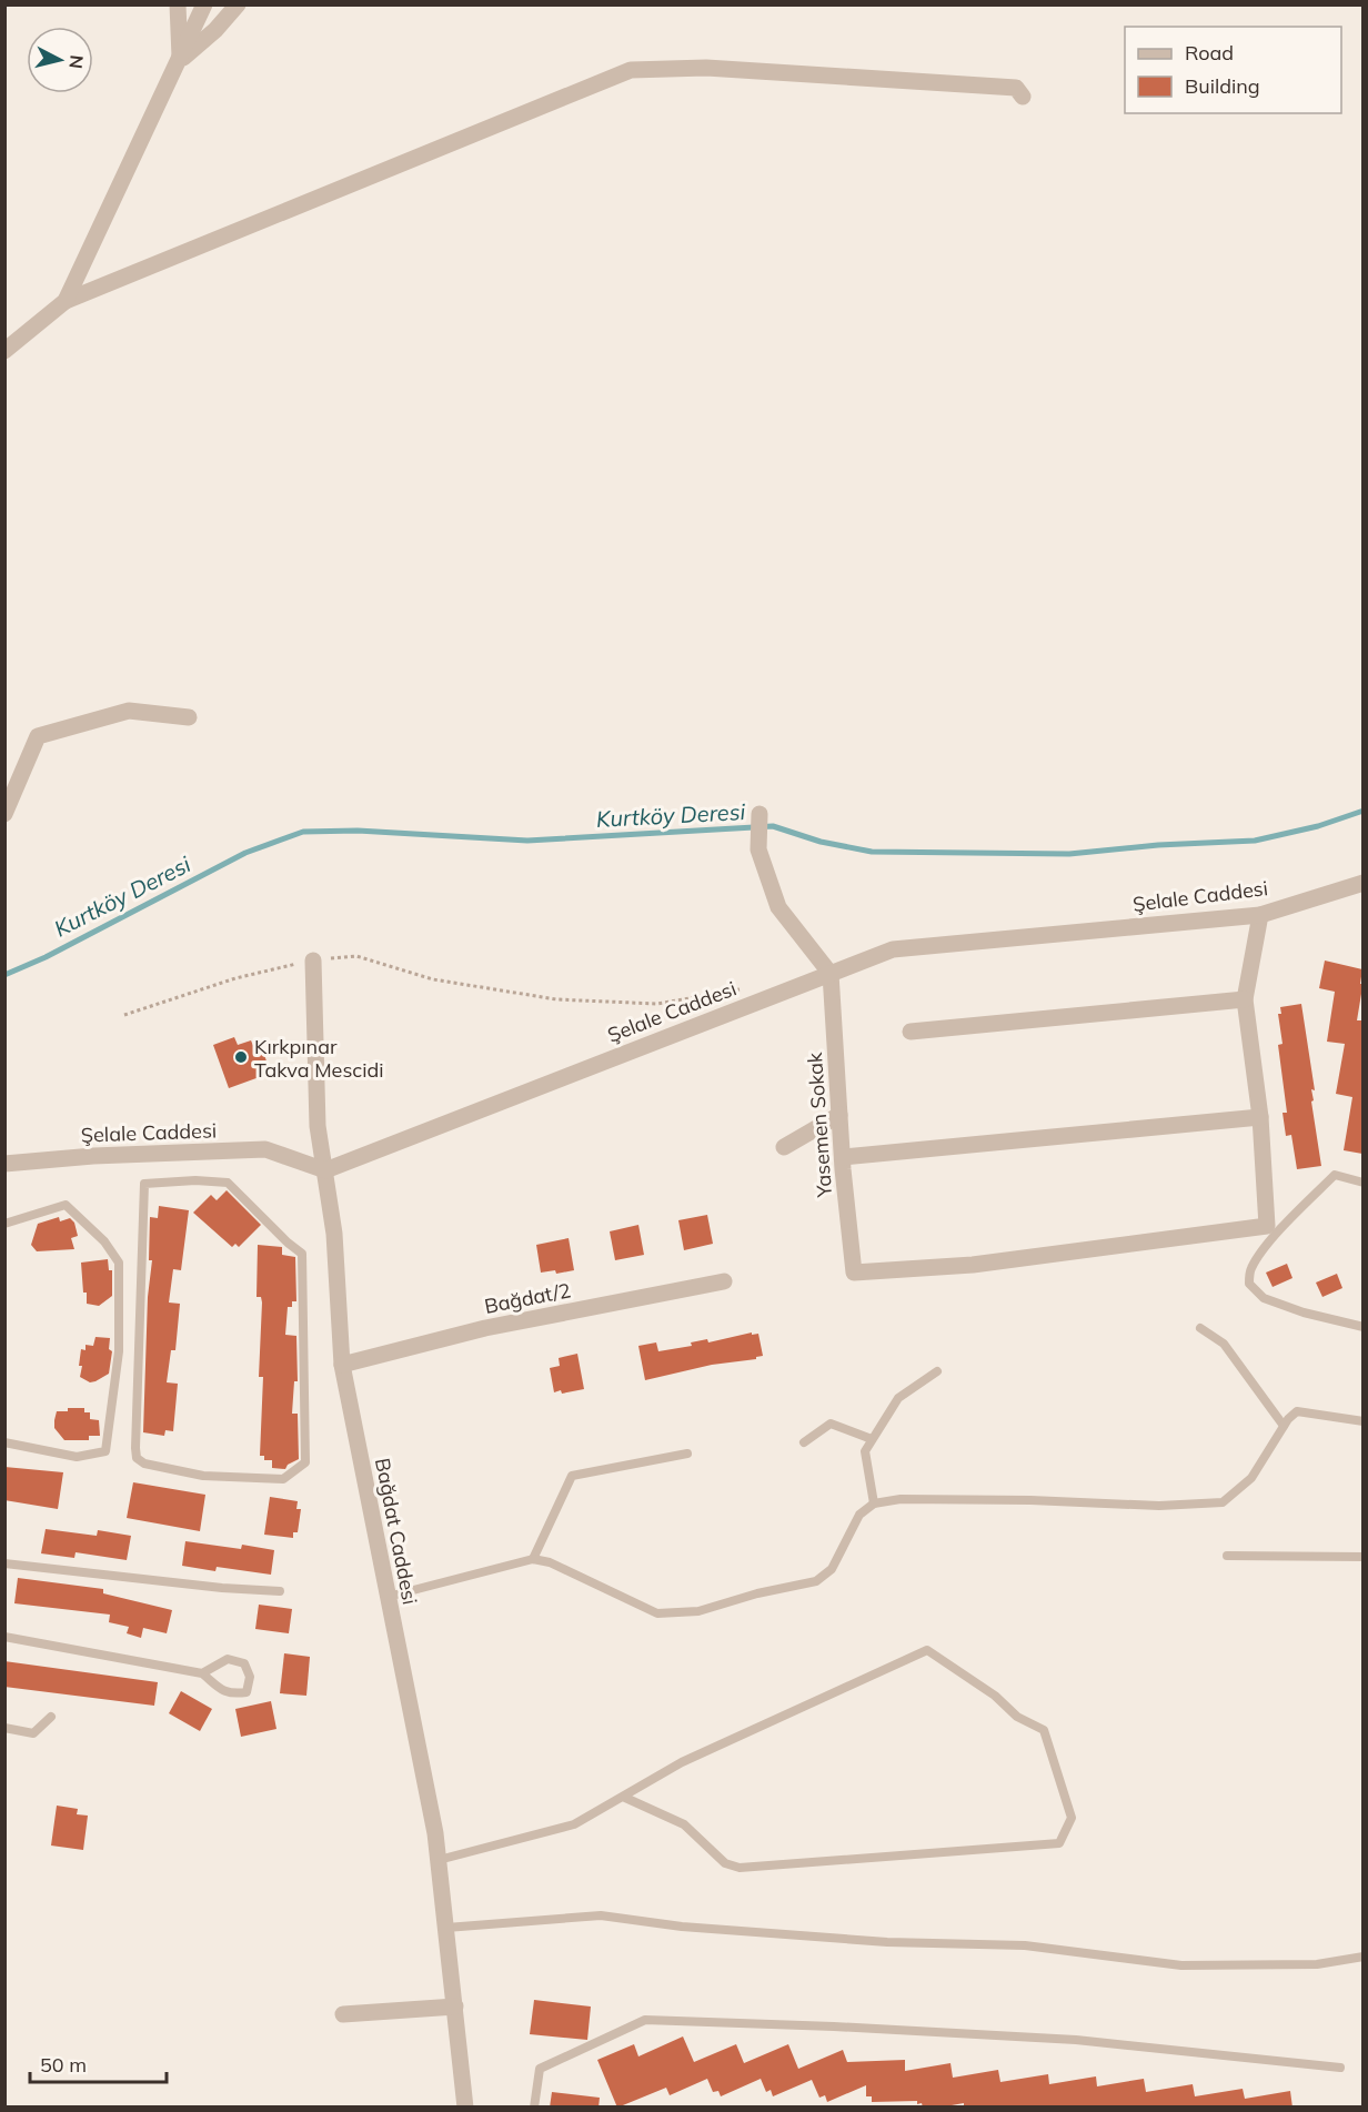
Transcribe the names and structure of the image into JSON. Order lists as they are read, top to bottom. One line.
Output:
{"streets":{"street":["Şelale Caddesi","Yasemen Sokak","Bağdat/2","Bağdat Caddesi"]},"crossings":[["Şelale Caddesi","Yasemen Sokak"],["Şelale Caddesi","Bağdat Caddesi"],["Bağdat/2","Bağdat Caddesi"]],"water":["Kurtköy Deresi"],"places":["Kırkpınar Takva Mescidi"],"legend":["Road","Building"],"scale_bar":"50 m","north":"right"}
